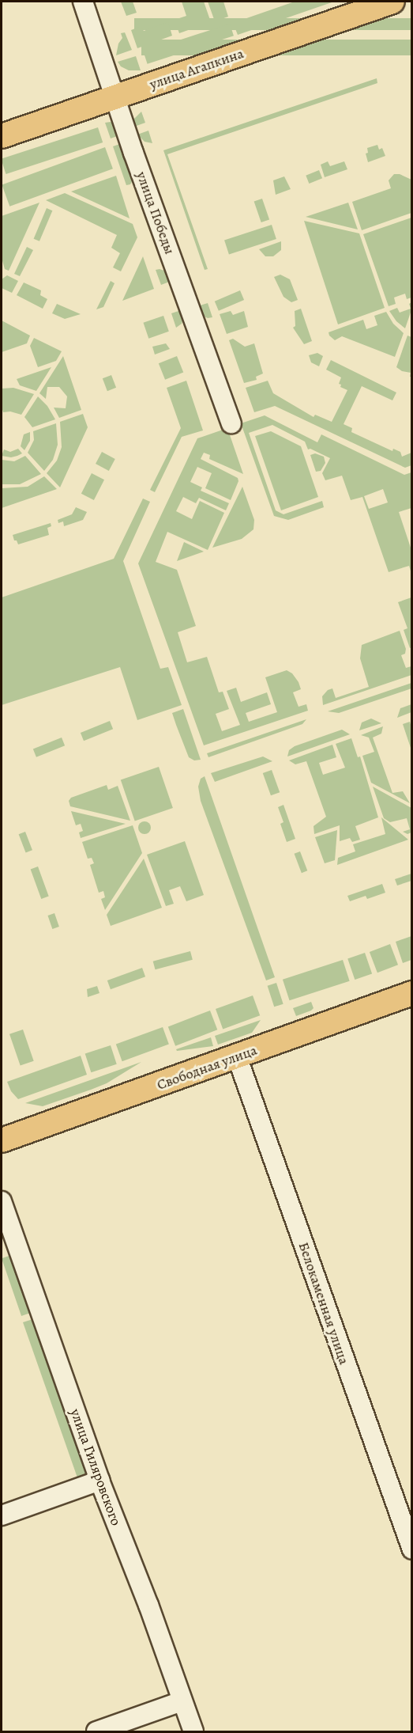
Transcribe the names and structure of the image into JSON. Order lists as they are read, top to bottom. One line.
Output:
{"streets":{"main road":["улица Агапкина","Свободная улица"],"street":["улица Победы","Белокаменная улица","улица Гиляровского"]},"crossings":[["улица Агапкина","улица Победы"],["Свободная улица","Белокаменная улица"]]}
